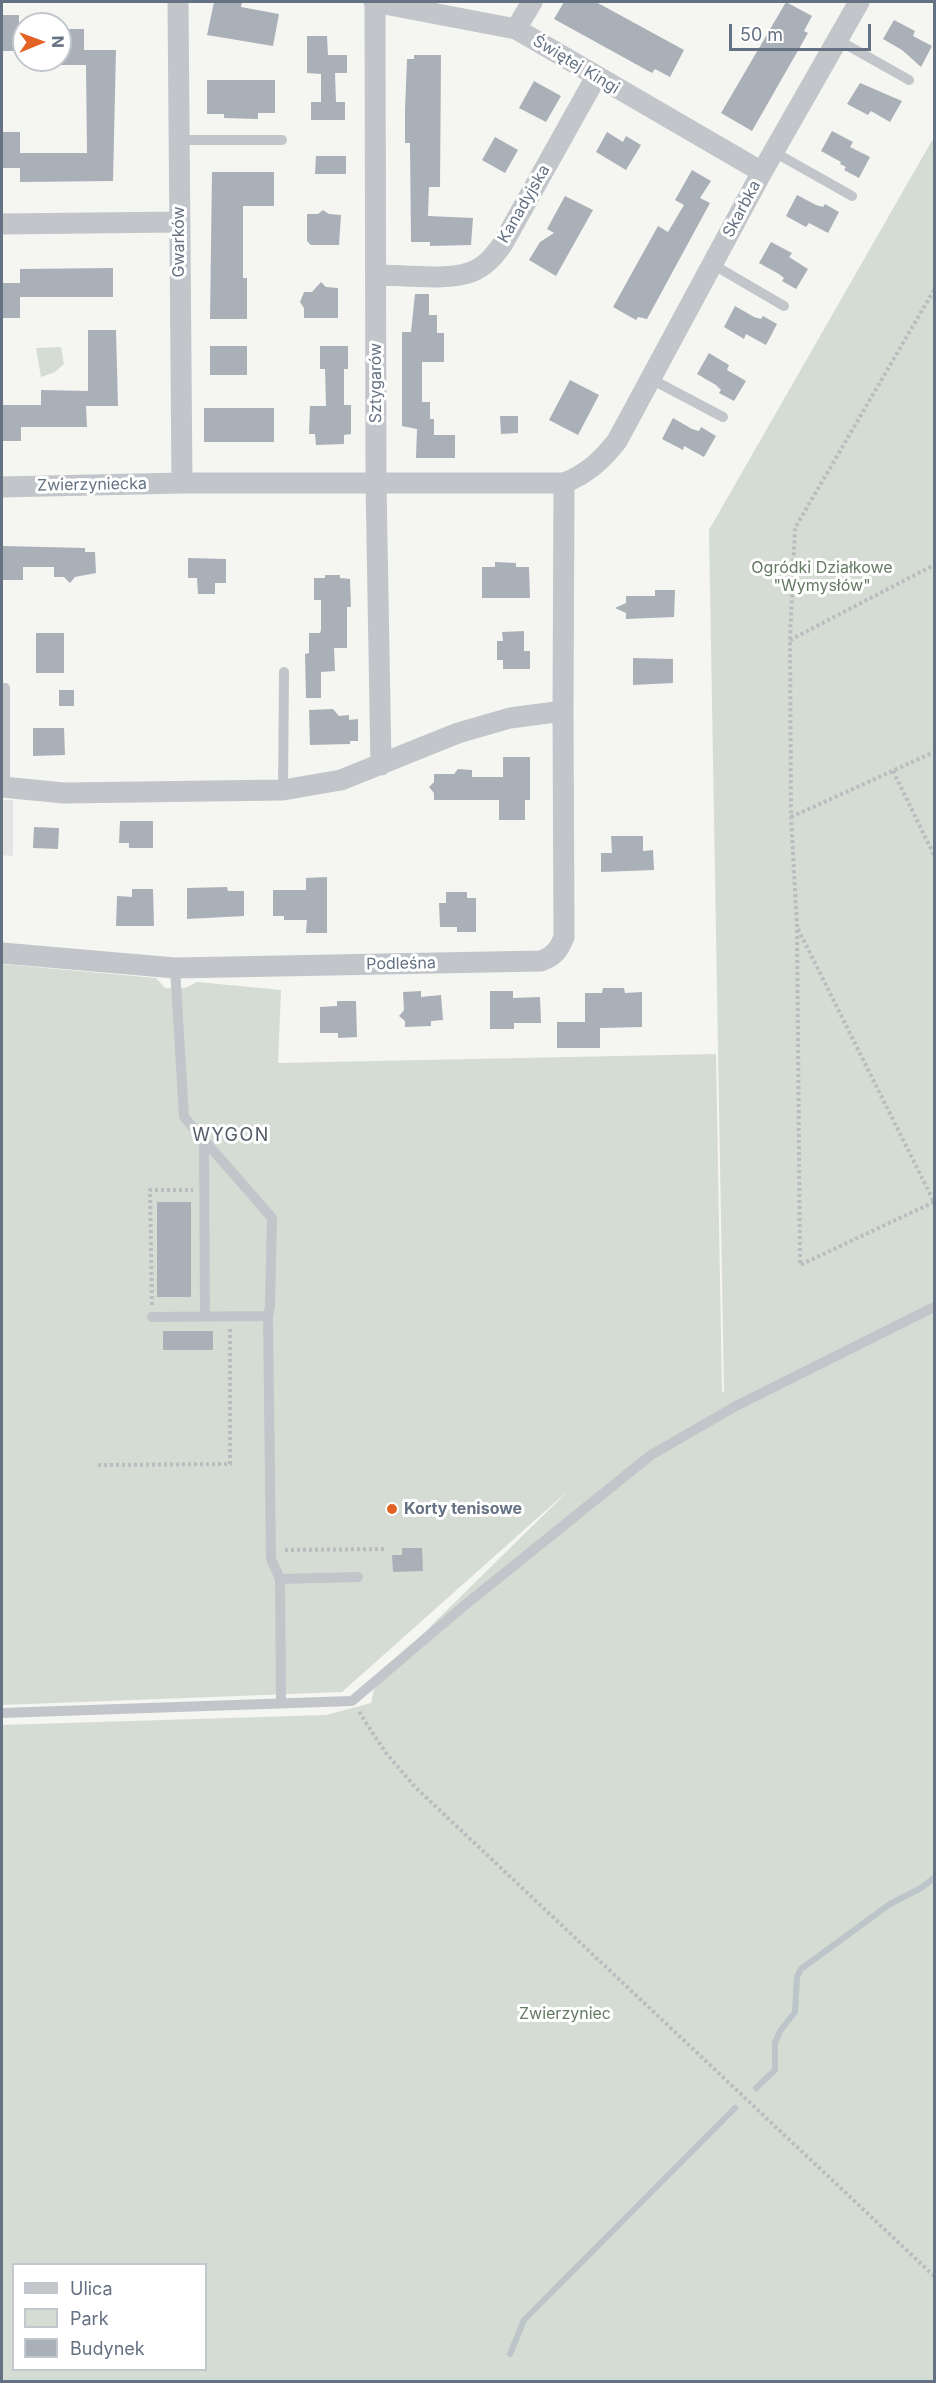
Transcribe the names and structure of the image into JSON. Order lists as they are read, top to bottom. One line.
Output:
{"streets":{"street":["Świętej Kingi","Kanadyjska","Skarbka","Gwarków","Sztygarów","Zwierzyniecka","Podleśna"]},"crossings":[["Świętej Kingi","Kanadyjska"],["Świętej Kingi","Skarbka"],["Świętej Kingi","Sztygarów"],["Kanadyjska","Sztygarów"],["Skarbka","Zwierzyniecka"],["Gwarków","Zwierzyniecka"],["Sztygarów","Zwierzyniecka"]],"districts":["WYGON"],"parks":["Ogródki Działkowe \"Wymysłów\"","Zwierzyniec"],"places":["Korty tenisowe"],"legend":["Ulica","Park","Budynek"],"scale_bar":"50 m","north":"right"}
